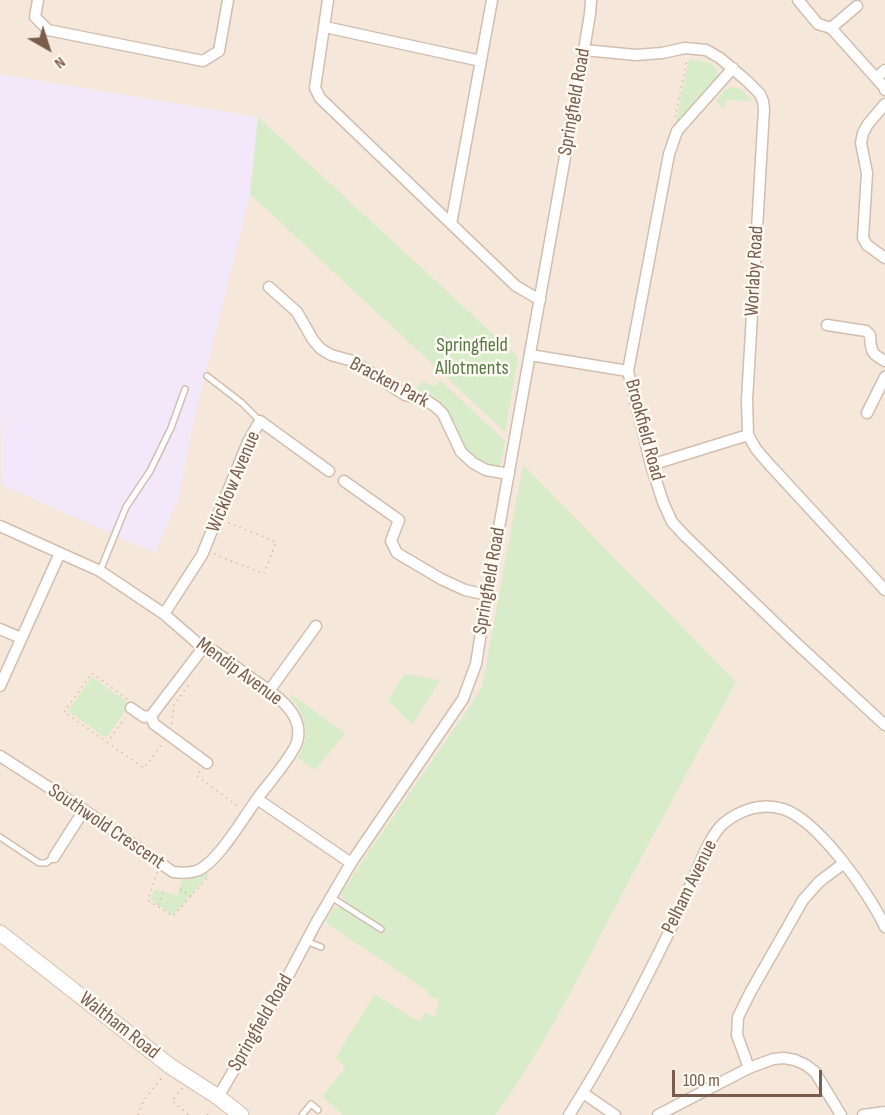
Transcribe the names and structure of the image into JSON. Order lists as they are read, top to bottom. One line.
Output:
{"streets":{"main road":["Waltham Road"],"street":["Springfield Road","Worlaby Road","Bracken Park","Brookfield Road","Wicklow Avenue","Mendip Avenue","Southwold Crescent","Pelham Avenue"]},"crossings":[["Springfield Road","Worlaby Road"],["Springfield Road","Bracken Park"],["Springfield Road","Waltham Road"],["Worlaby Road","Brookfield Road"],["Wicklow Avenue","Mendip Avenue"]],"parks":["Springfield Allotments"],"scale_bar":"100 m","north":"bottom right"}
